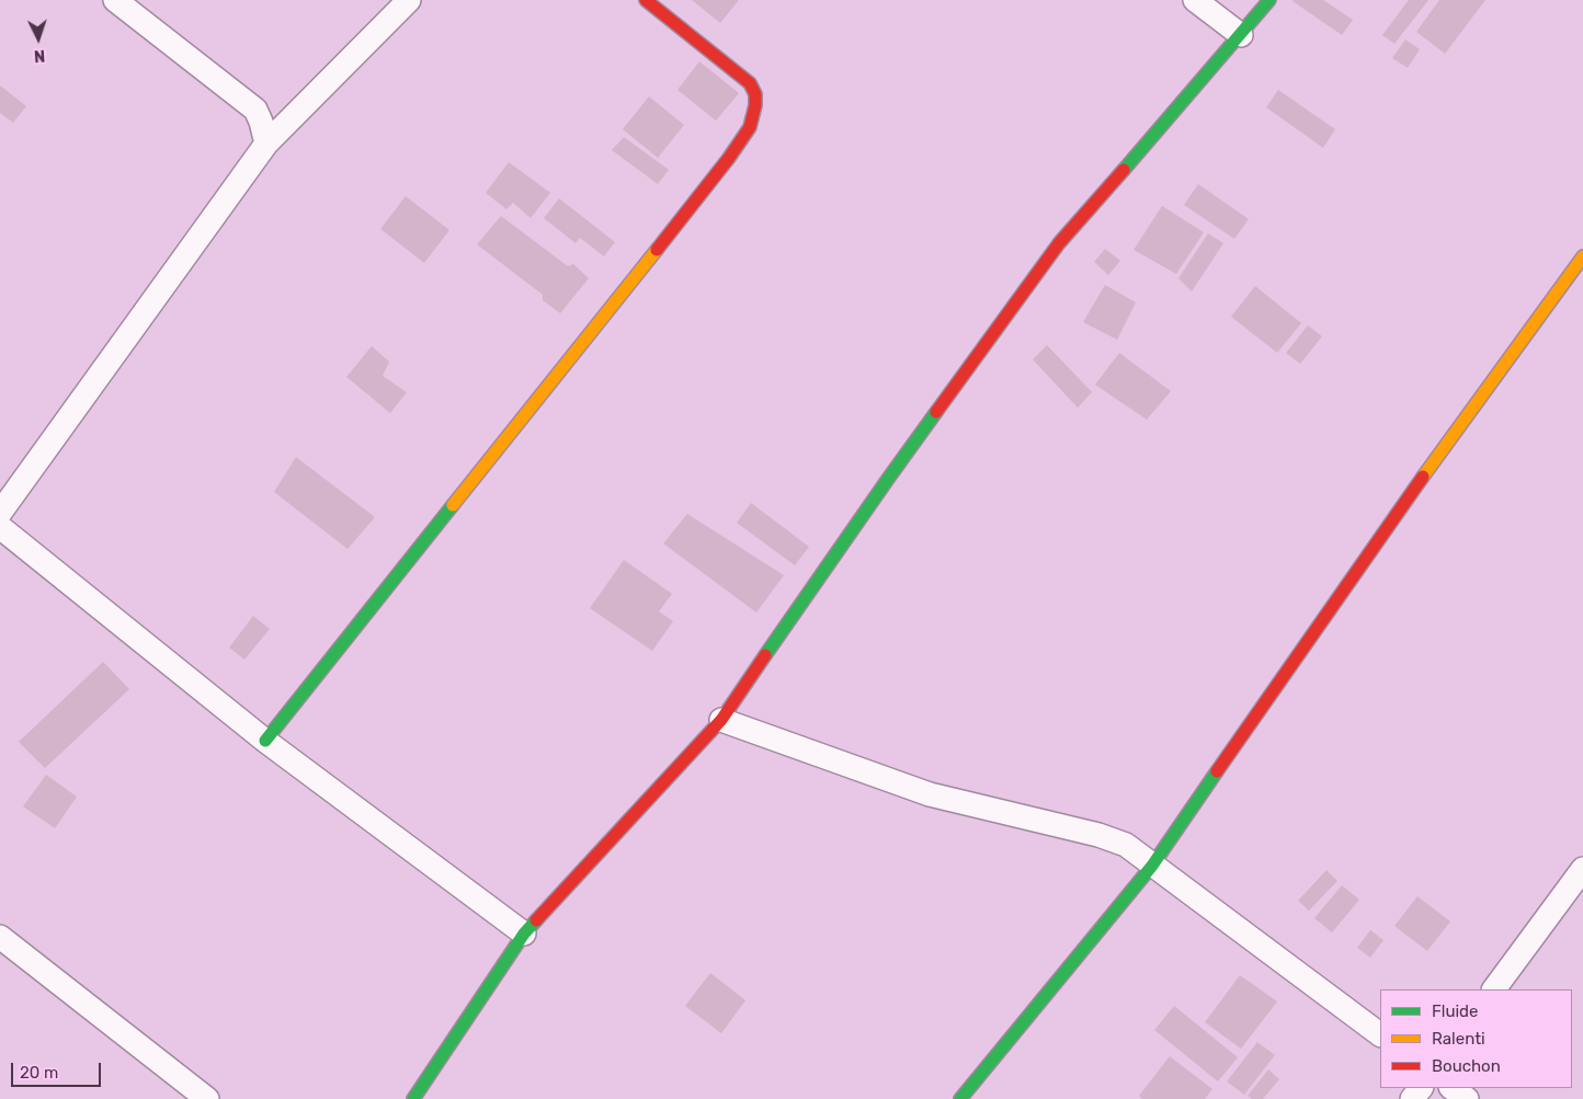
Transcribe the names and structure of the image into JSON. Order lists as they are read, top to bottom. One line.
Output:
{"legend":["Fluide","Ralenti","Bouchon"],"scale_bar":"20 m","north":"bottom"}
